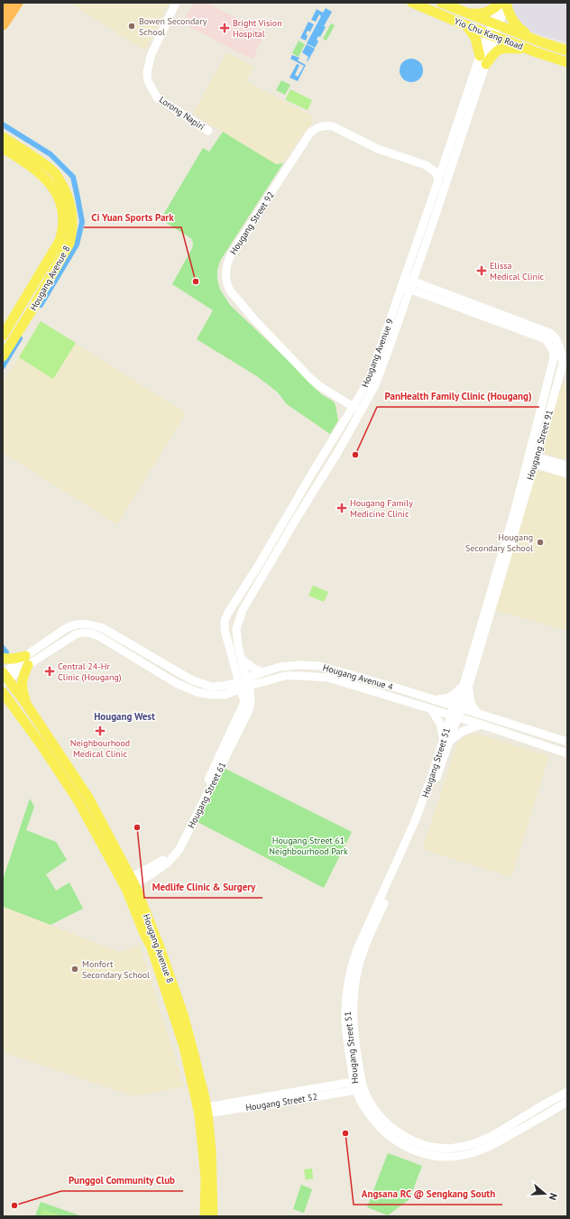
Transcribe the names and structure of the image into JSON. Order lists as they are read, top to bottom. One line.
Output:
{"streets":{"main road":["Yio Chu Kang Road","Hougang Avenue 8"],"street":["Lorong Napiri","Hougang Street 92","Hougang Avenue 9","Hougang Street 91","Hougang Avenue 4","Hougang Street 51","Hougang Street 61","Hougang Street 52"]},"crossings":[["Yio Chu Kang Road","Hougang Avenue 9"],["Hougang Street 92","Hougang Avenue 9"],["Hougang Avenue 8","Hougang Avenue 4"],["Hougang Avenue 8","Hougang Street 61"],["Hougang Avenue 8","Hougang Street 52"],["Hougang Avenue 9","Hougang Street 91"],["Hougang Avenue 9","Hougang Avenue 4"],["Hougang Street 91","Hougang Avenue 4"],["Hougang Street 91","Hougang Street 51"],["Hougang Avenue 4","Hougang Street 51"],["Hougang Avenue 4","Hougang Street 61"],["Hougang Street 51","Hougang Street 52"]],"districts":["Hougang West"],"parks":["Hougang Street 61 Neighbourhood Park"],"places":{"other":["Bowen Secondary School","Ci Yuan Sports Park","PanHealth Family Clinic (Hougang)","Hougang Secondary School","Medlife Clinic & Surgery","Monfort Secondary School","Angsana RC @ Sengkang South","Punggol Community Club"],"health":["Bright Vision Hospital","Elissa Medical Clinic","Hougang Family Medicine Clinic","Central 24-Hr Clinic (Hougang)","Neighbourhood Medical Clinic"]},"north":"right"}
